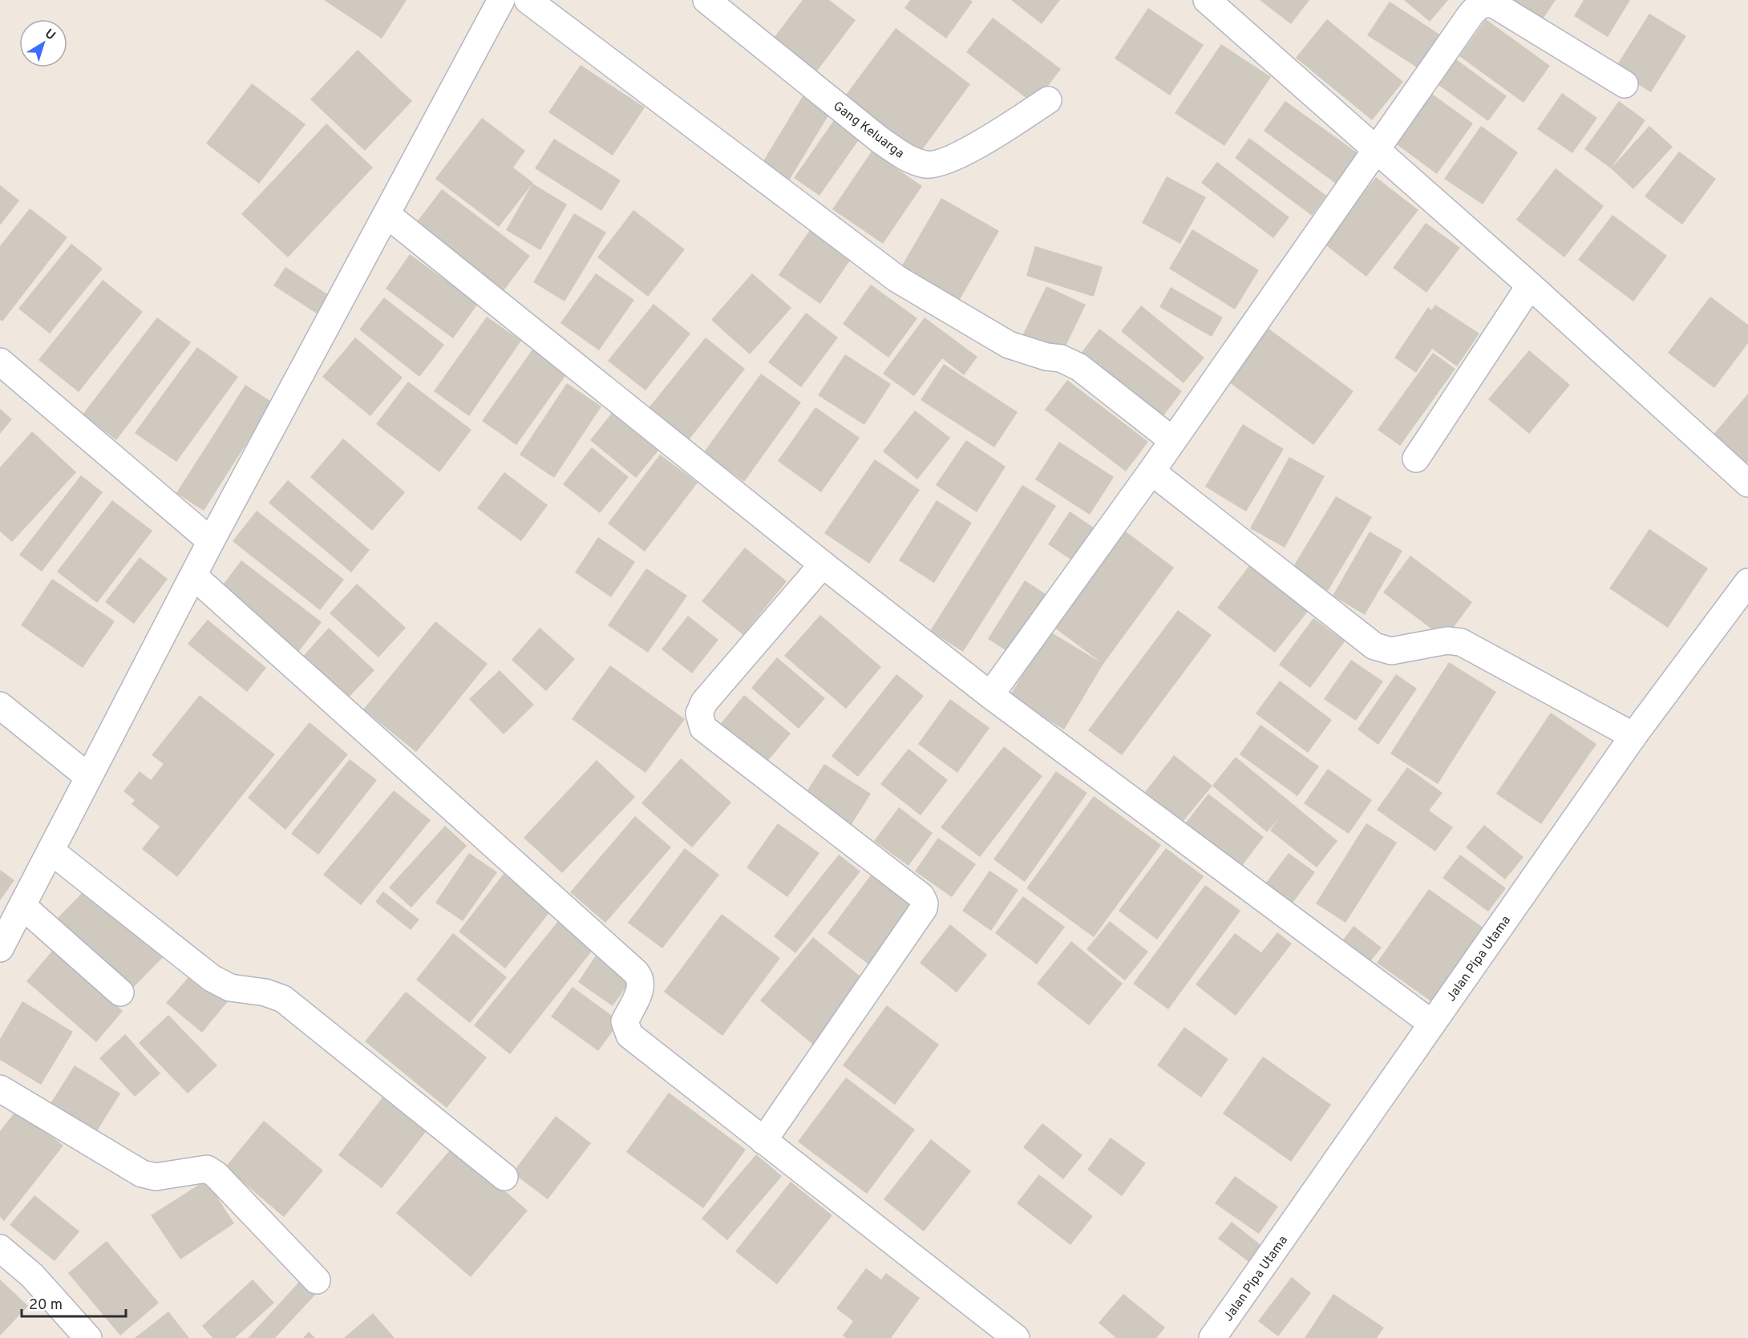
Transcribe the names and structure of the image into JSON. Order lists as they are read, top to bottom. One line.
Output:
{"streets":{"street":["Gang Keluarga","Jalan Pipa Utama"]},"scale_bar":"20 m","north":"top right"}
